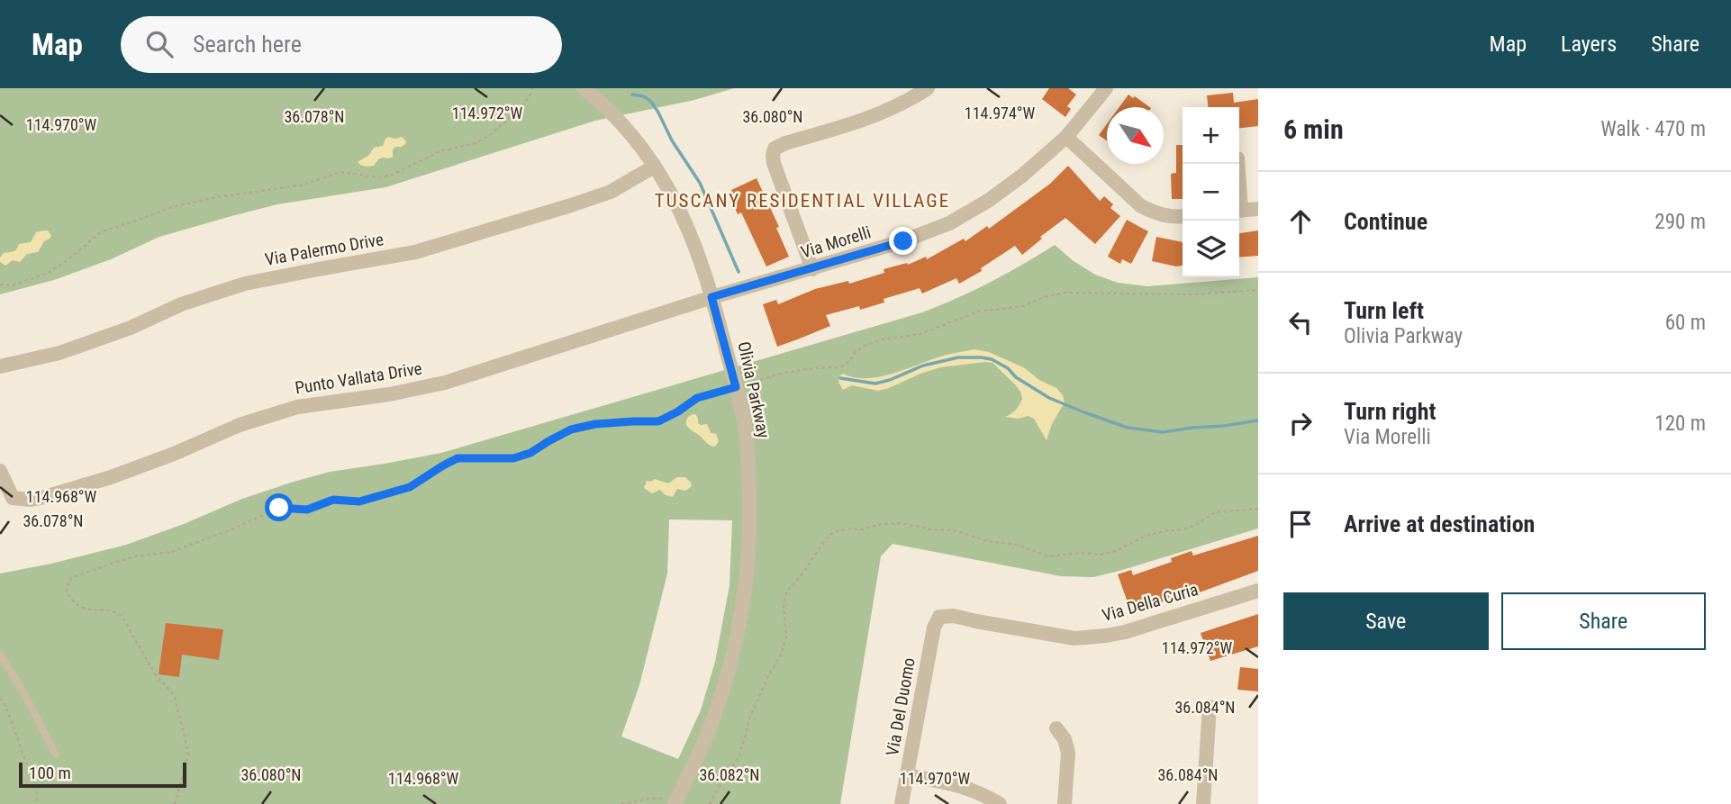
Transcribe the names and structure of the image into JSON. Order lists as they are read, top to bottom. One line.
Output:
{"streets":{"street":["Via Morelli","Via Palermo Drive","Punto Vallata Drive","Olivia Parkway","Via Della Curia","Via Del Duomo"]},"crossings":[["Via Morelli","Punto Vallata Drive"],["Via Morelli","Olivia Parkway"],["Via Palermo Drive","Olivia Parkway"],["Punto Vallata Drive","Olivia Parkway"],["Via Della Curia","Via Del Duomo"]],"districts":["TUSCANY RESIDENTIAL VILLAGE"],"scale_bar":"100 m","north":"bottom right","page":{"header":"Map","search":"Search here","nav":["Map","Layers","Share"],"heading":["6 min","Walk · 470 m"],"map_buttons":["+","−"],"list":[["Continue","290 m"],["Turn left","Olivia Parkway","60 m"],["Turn right","Via Morelli","120 m"],"Arrive at destination"],"buttons":["Save","Share"],"scale":"100 m"},"coordinates":["114.972°W","114.974°W","36.078°N","36.080°N","114.970°W","114.968°W","36.084°N","36.082°N"]}
